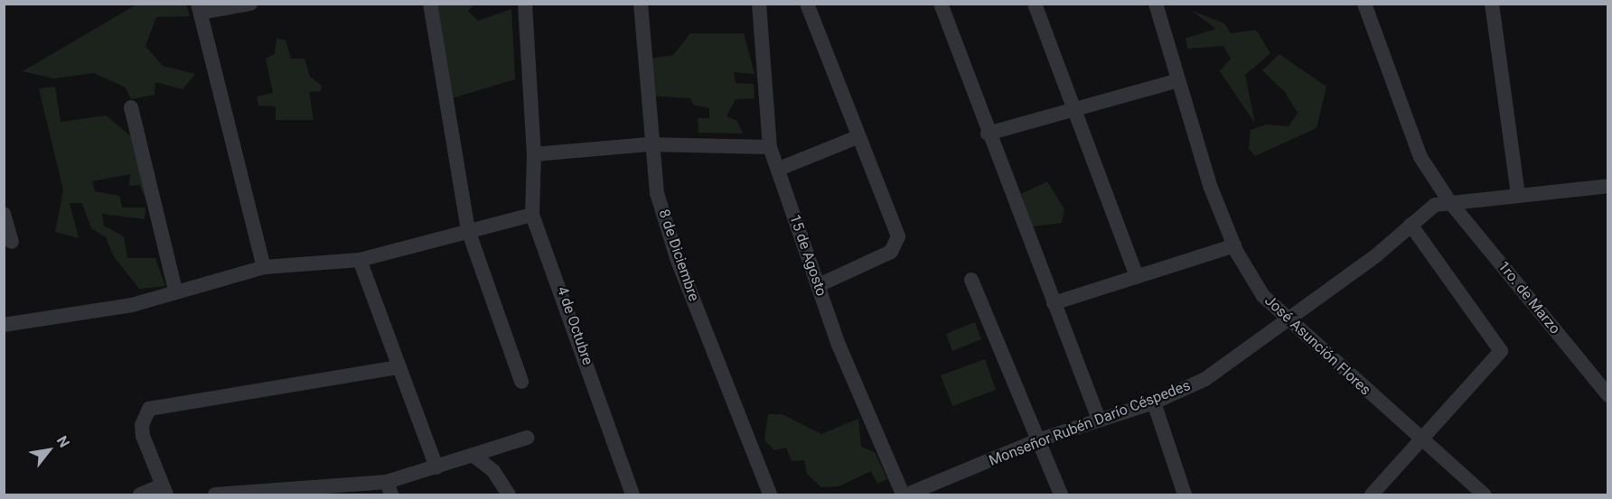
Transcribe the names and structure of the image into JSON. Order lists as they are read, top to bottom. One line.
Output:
{"streets":{"street":["8 de Diciembre","15 de Agosto","1ro. de Marzo","4 de Octubre","José Asunción Flores","Monseñor Rubén Darío Céspedes"]},"crossings":[["15 de Agosto","Monseñor Rubén Darío Céspedes"],["1ro. de Marzo","Monseñor Rubén Darío Céspedes"],["José Asunción Flores","Monseñor Rubén Darío Céspedes"]],"north":"top right"}
